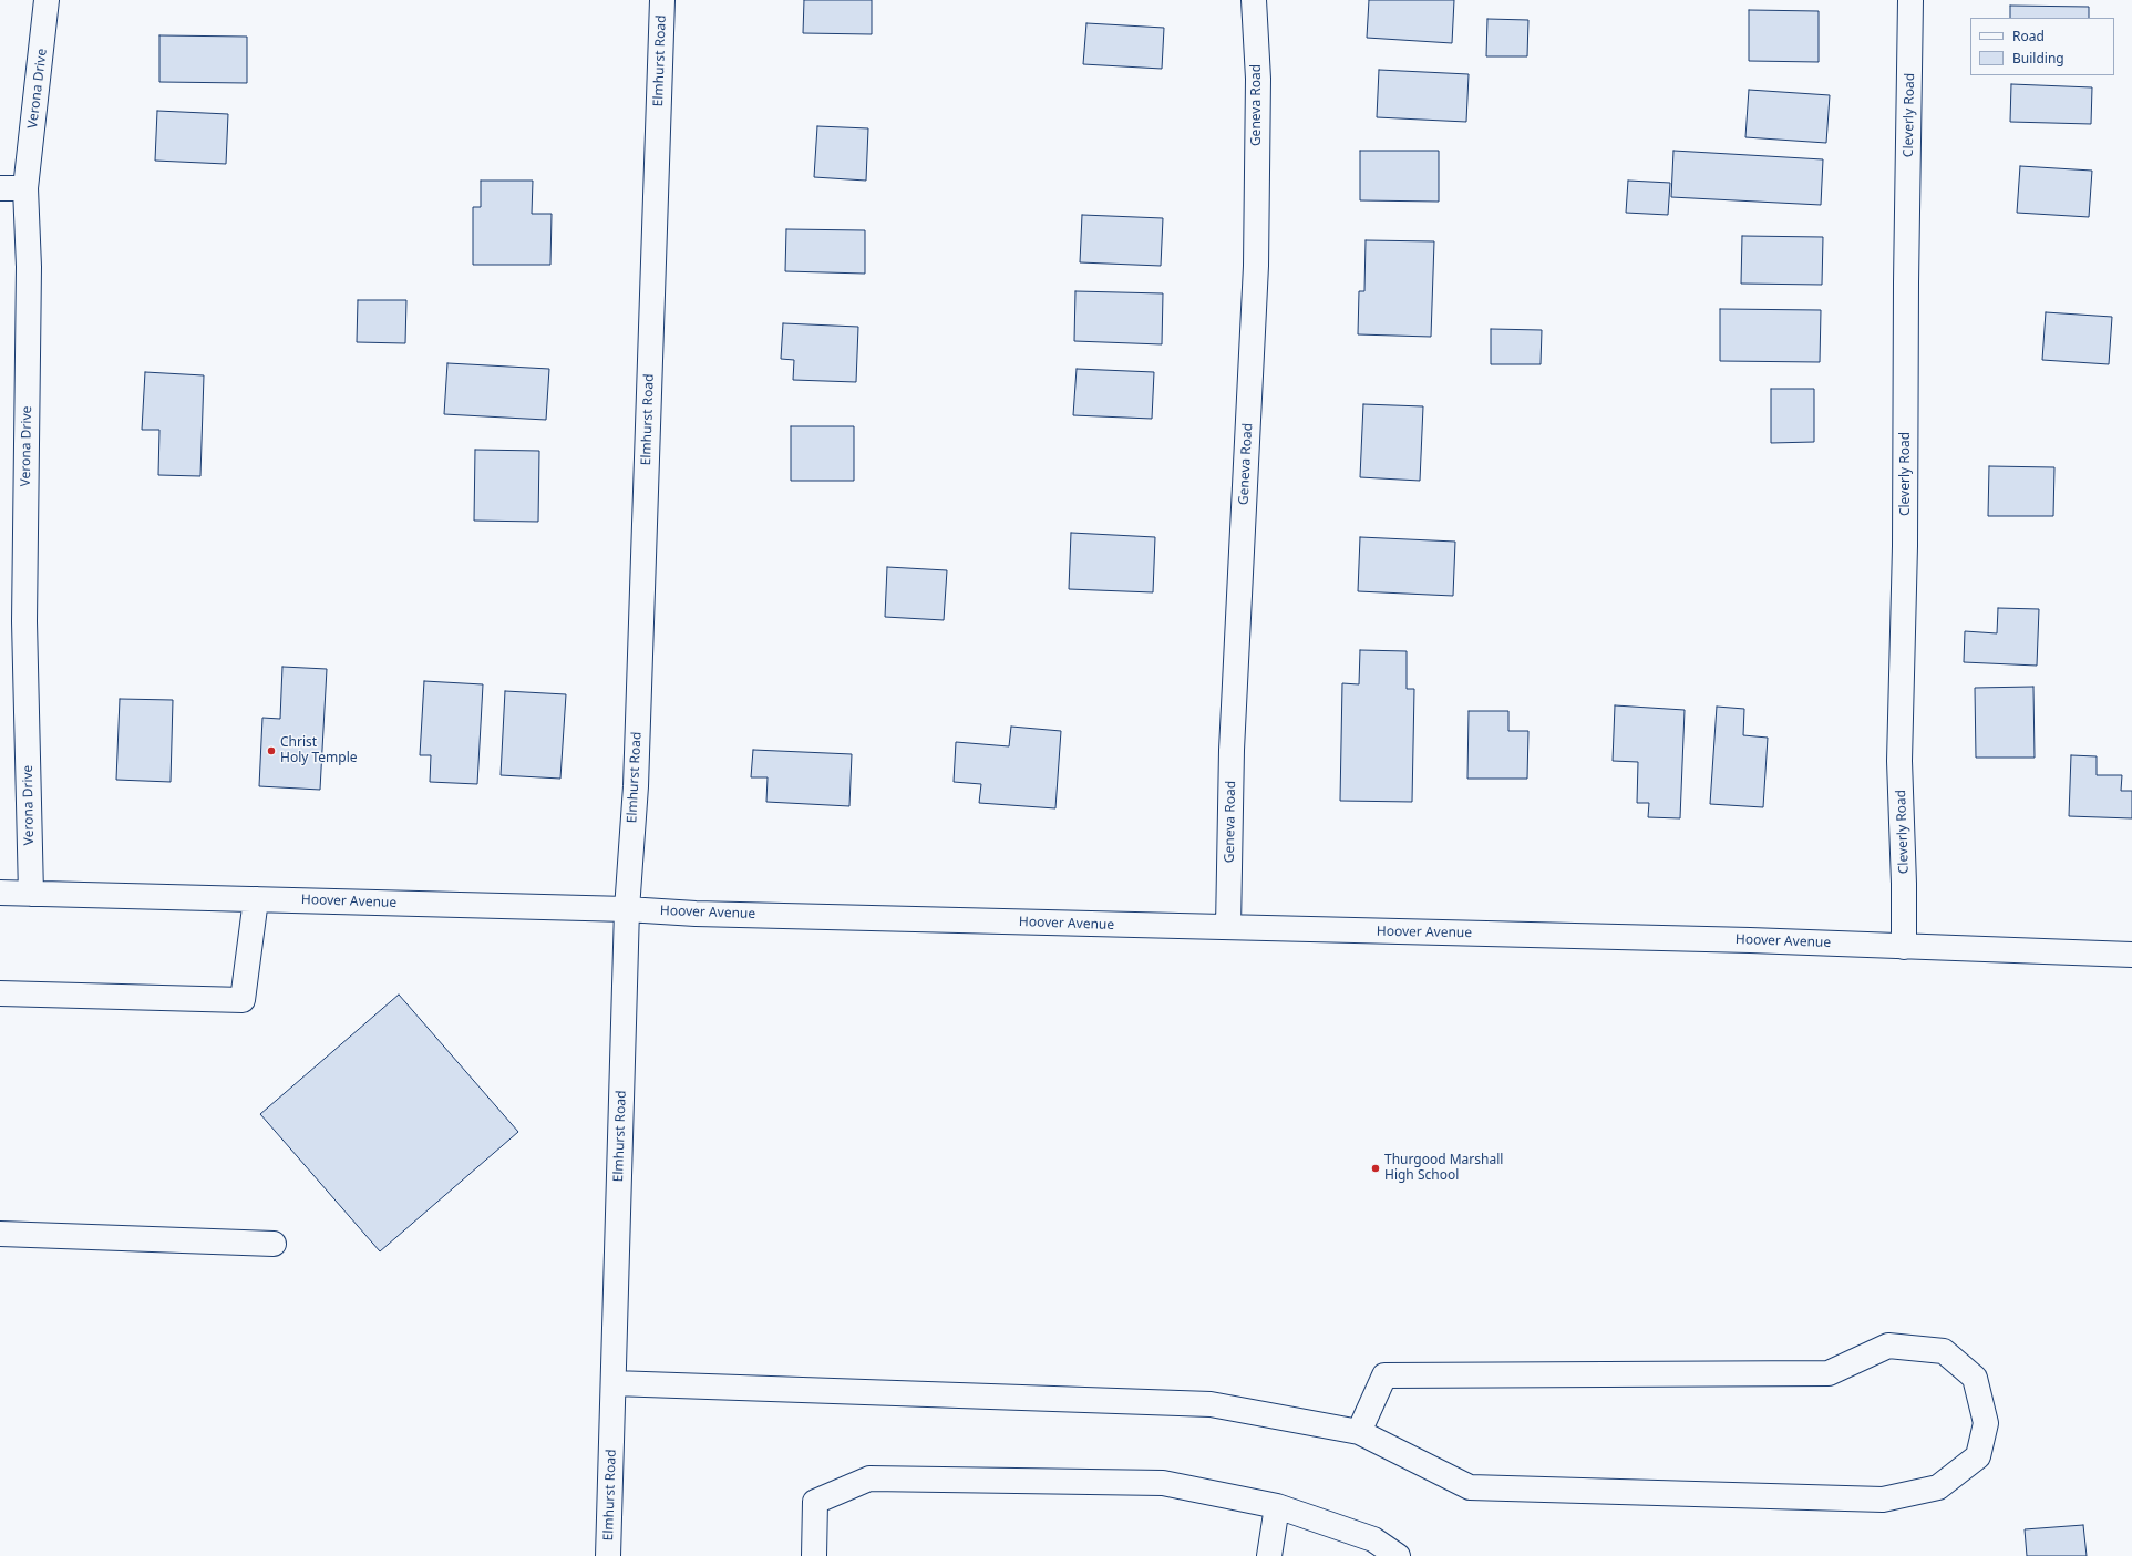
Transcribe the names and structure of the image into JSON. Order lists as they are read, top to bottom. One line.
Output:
{"streets":{"street":["Elmhurst Road","Verona Drive","Geneva Road","Cleverly Road","Hoover Avenue"]},"crossings":[["Elmhurst Road","Hoover Avenue"],["Verona Drive","Hoover Avenue"],["Geneva Road","Hoover Avenue"],["Cleverly Road","Hoover Avenue"]],"places":["Christ Holy Temple","Thurgood Marshall High School"],"legend":["Road","Building"]}
